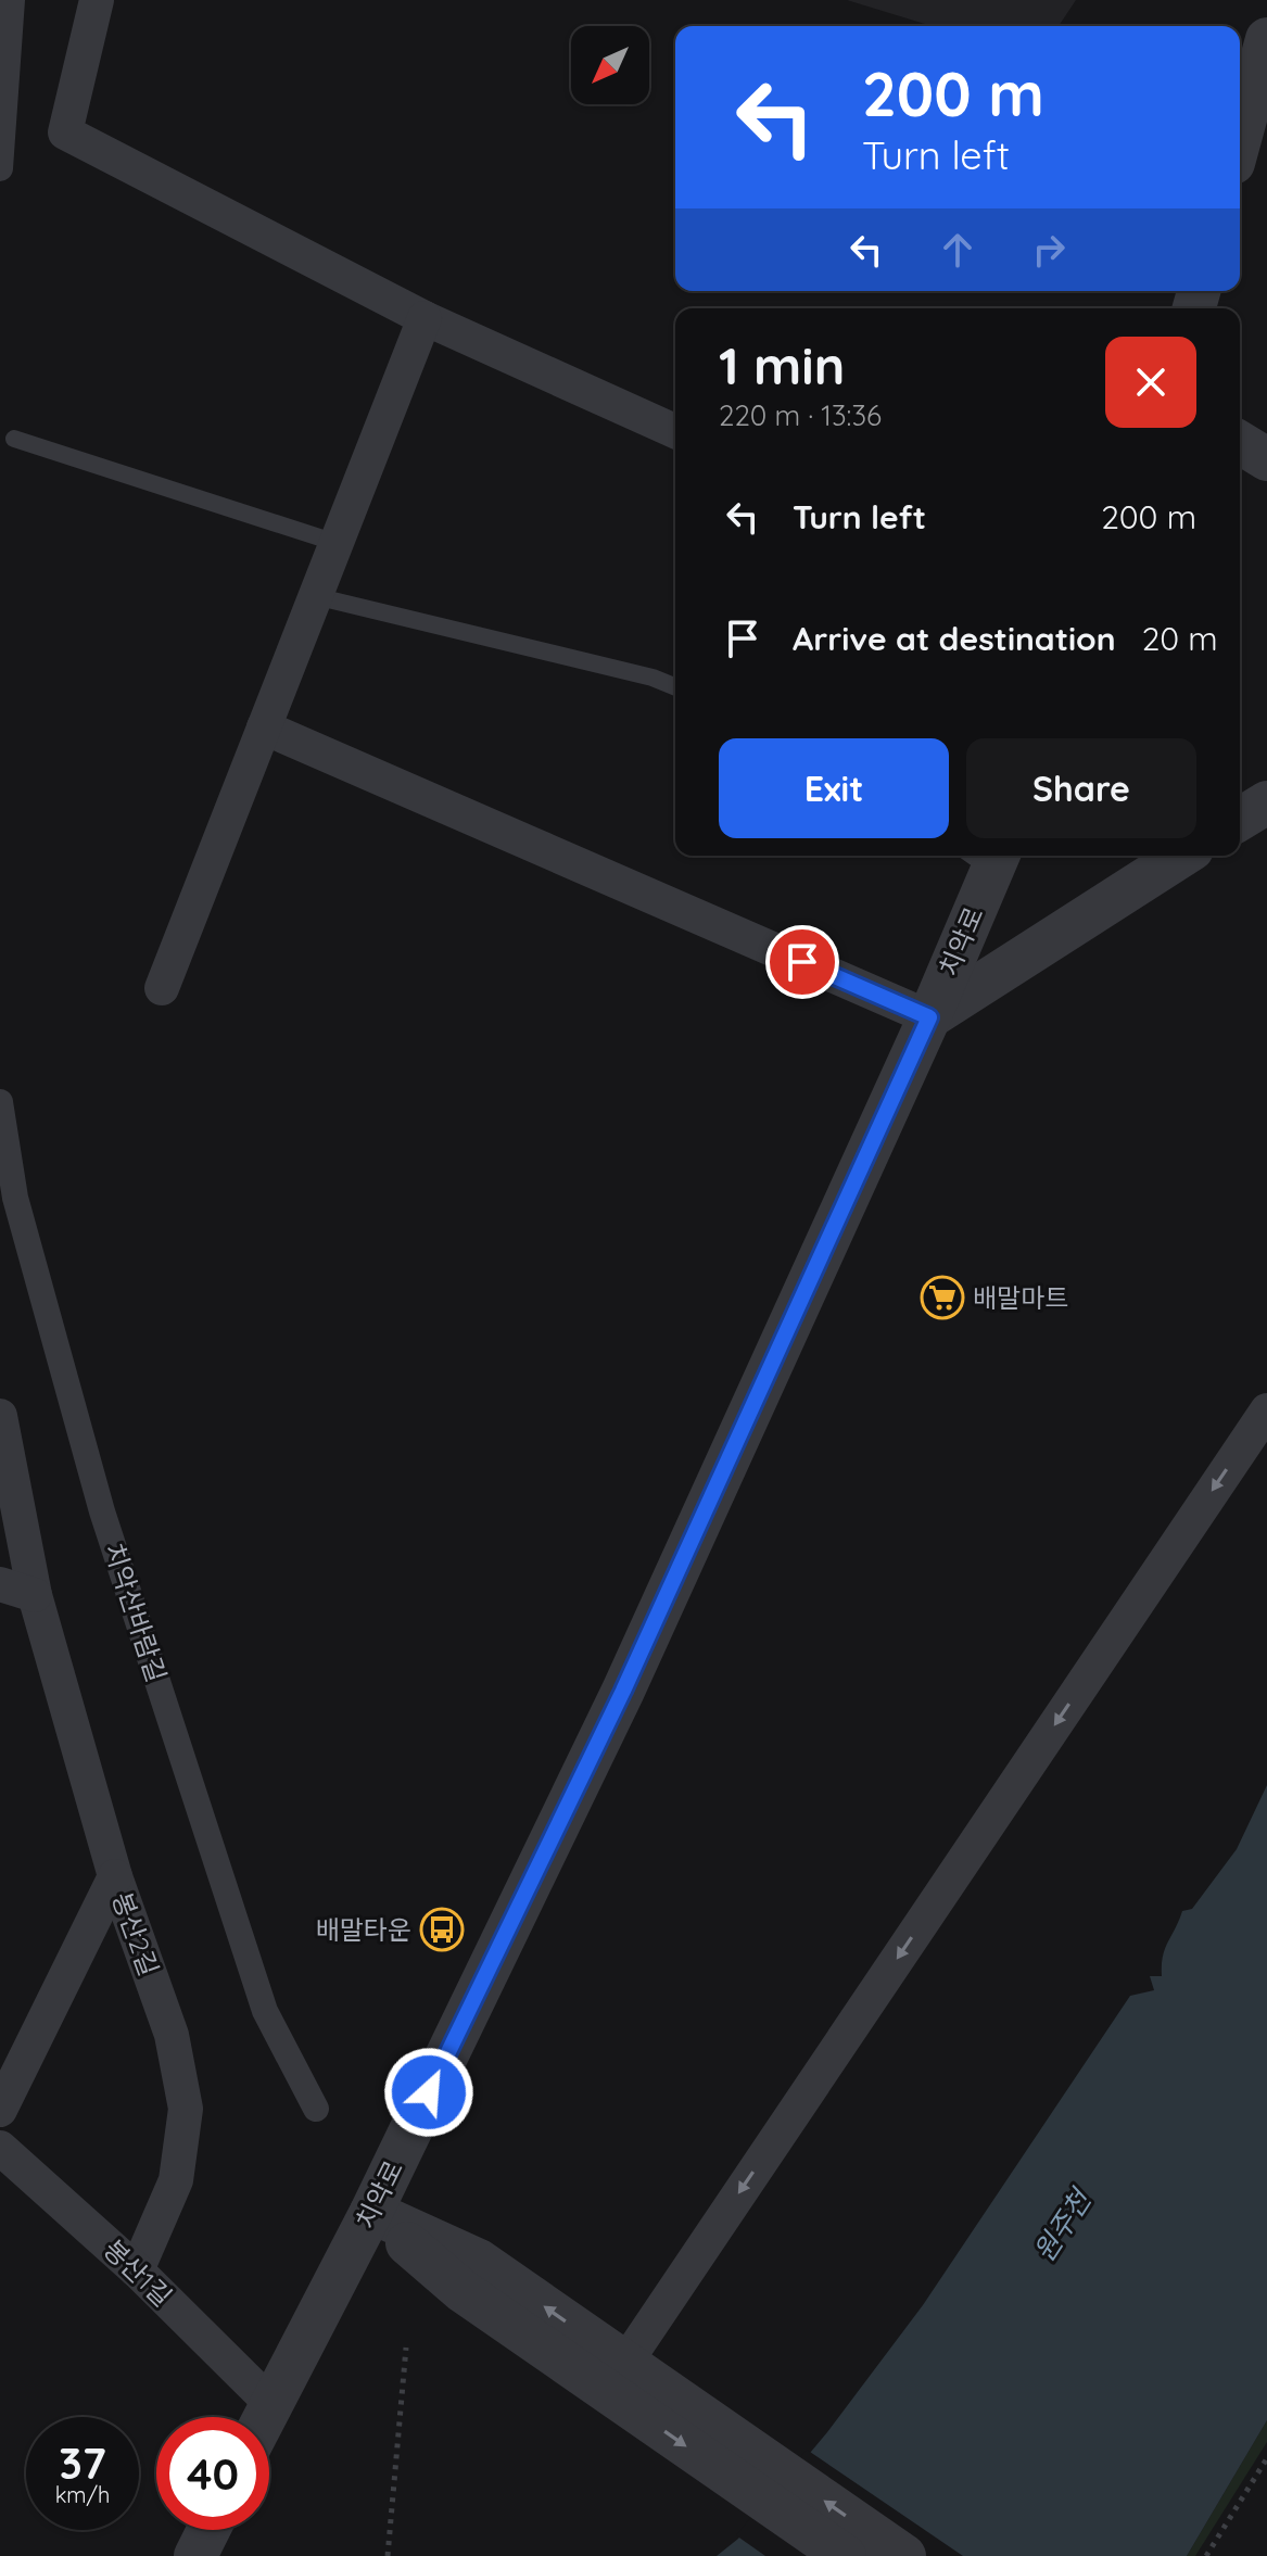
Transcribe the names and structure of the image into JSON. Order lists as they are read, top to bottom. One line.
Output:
{"streets":{"street":["치악로","치악산바람길","봉산2길","봉산1길"]},"crossings":[["치악로","봉산1길"],["봉산2길","봉산1길"]],"water":["원주천"],"places":{"supermarket":["배말마트"],"bus stop":["배말타운"]},"north":"bottom left","page":{"turn":["200 m","Turn left"],"heading":["1 min","220 m · 13:36"],"list":[{"name":"Turn left","value":"200 m"},{"name":"Arrive at destination","value":"20 m"}],"buttons":["Exit","Share"],"speed":"37 km/h","limit":"40"}}
